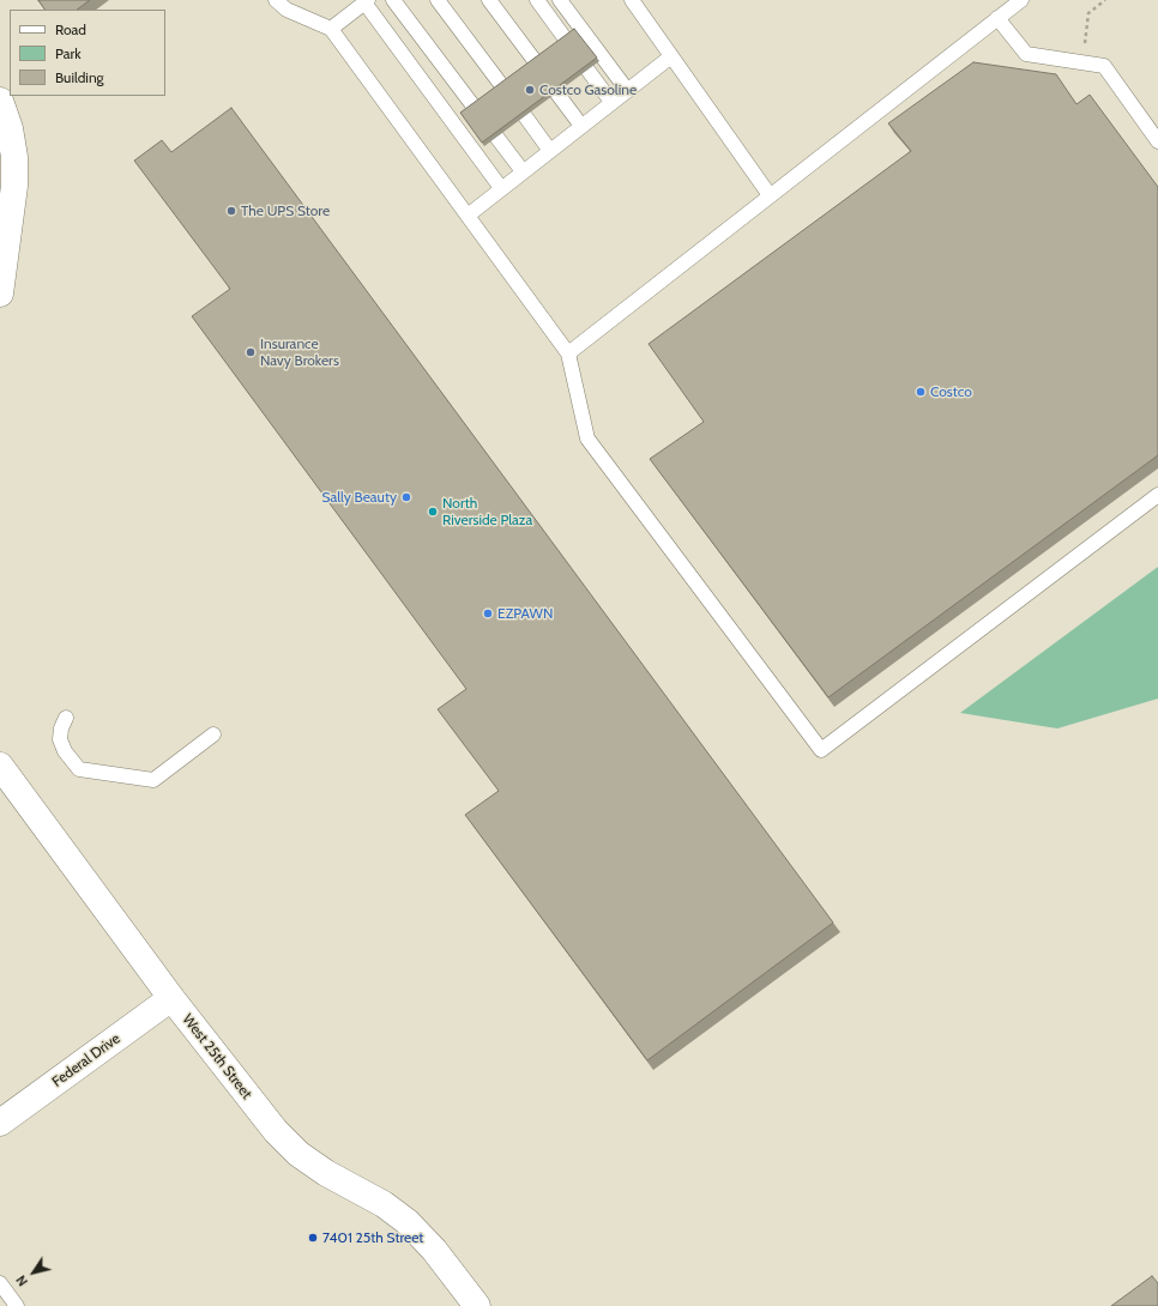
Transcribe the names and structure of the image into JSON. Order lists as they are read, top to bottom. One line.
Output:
{"streets":{"street":["West 25th Street","Federal Drive"]},"crossings":[["West 25th Street","Federal Drive"]],"places":["Costco Gasoline","The UPS Store","Insurance Navy Brokers","Costco","Sally Beauty","North Riverside Plaza","EZPAWN","7401 25th Street"],"legend":["Road","Park","Building"],"north":"bottom left"}
